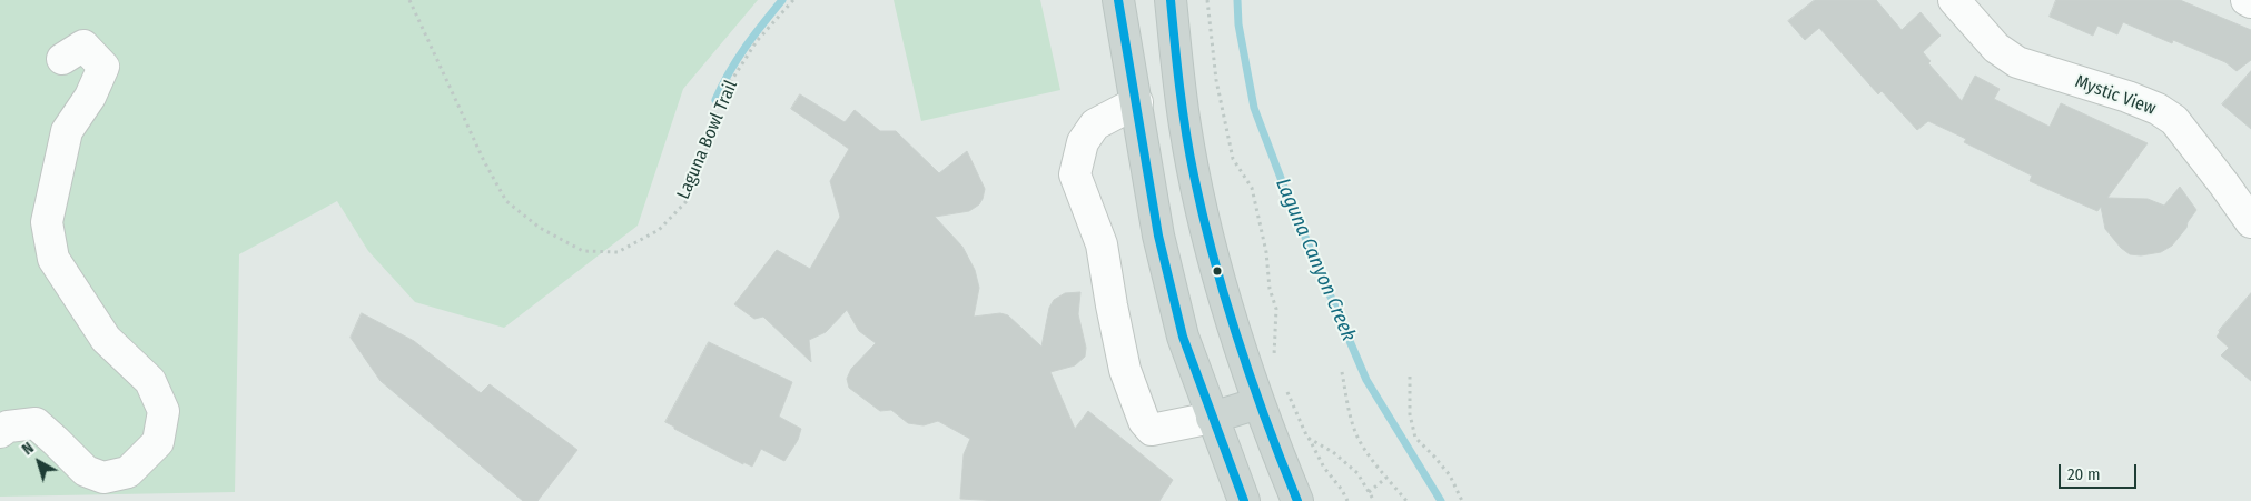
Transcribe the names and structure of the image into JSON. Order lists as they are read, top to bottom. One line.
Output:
{"streets":{"street":["Mystic View"],"path":["Laguna Bowl Trail"]},"water":["Laguna Canyon Creek"],"scale_bar":"20 m","north":"top left"}
